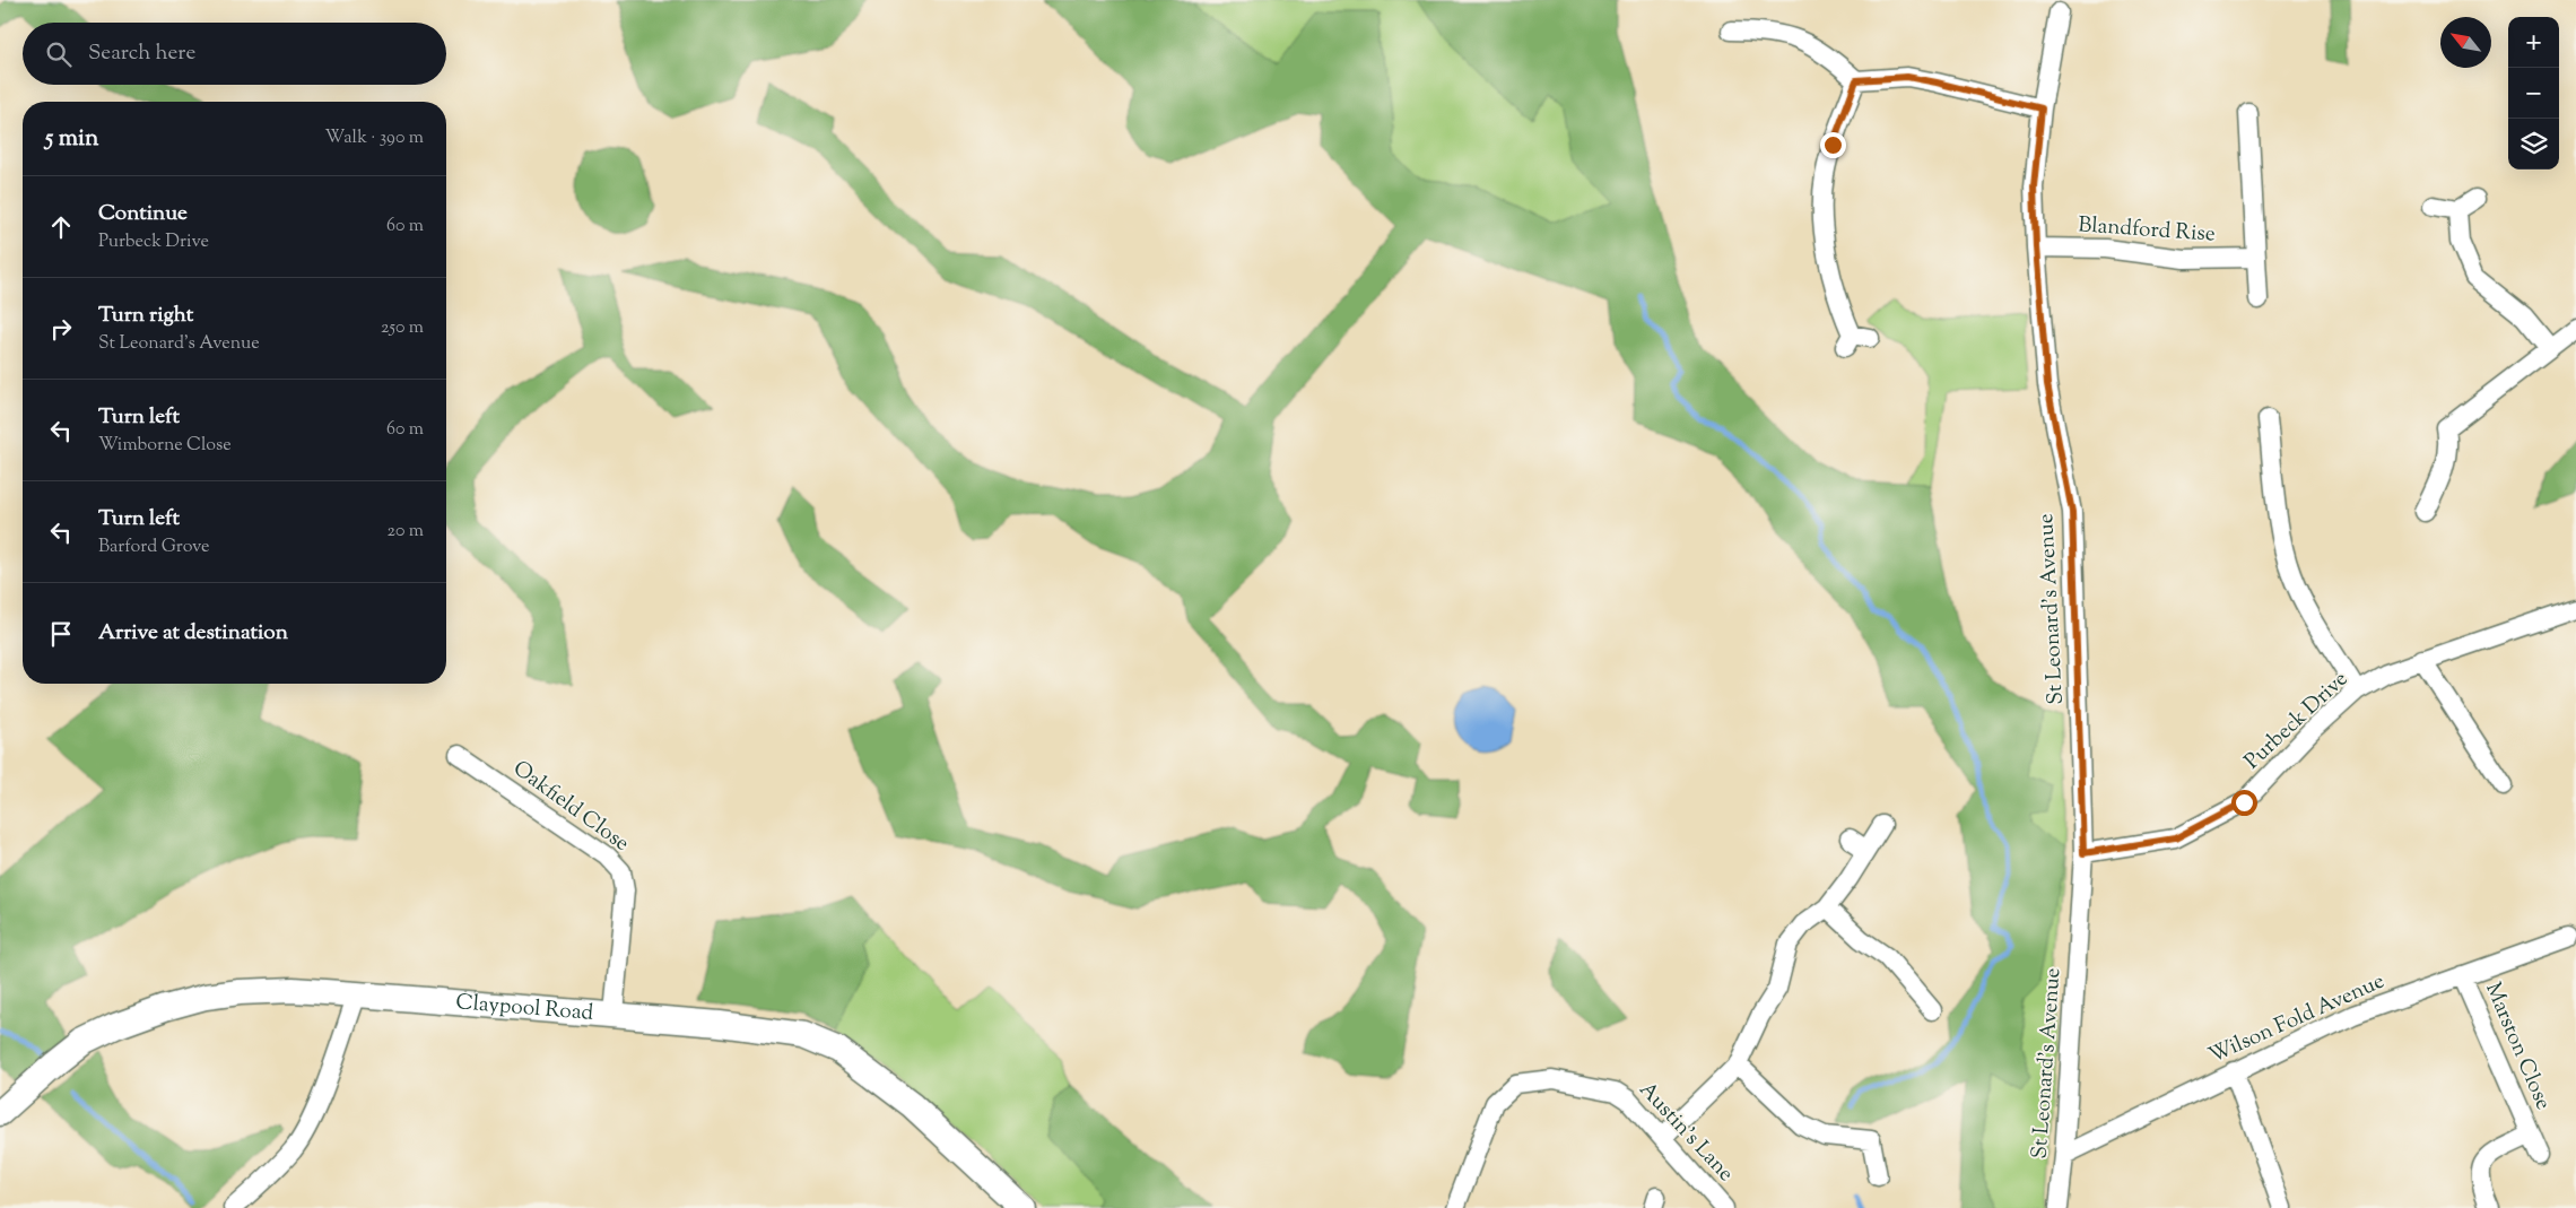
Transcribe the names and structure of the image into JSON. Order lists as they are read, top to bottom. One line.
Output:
{"streets":{"street":["Blandford Rise","St Leonard's Avenue","Purbeck Drive","Oakfield Close","Claypool Road","Wilson Fold Avenue","Marston Close","Austin's Lane"]},"crossings":[["Blandford Rise","St Leonard's Avenue"],["St Leonard's Avenue","Purbeck Drive"],["St Leonard's Avenue","Wilson Fold Avenue"],["Oakfield Close","Claypool Road"],["Wilson Fold Avenue","Marston Close"]],"north":"top left","page":{"map_buttons":["+","−"],"search":"Search here","heading":["5 min","Walk · 390 m"],"list":[["Continue","Purbeck Drive","60 m"],["Turn right","St Leonard's Avenue","250 m"],["Turn left","Wimborne Close","60 m"],["Turn left","Barford Grove","20 m"],"Arrive at destination"]}}
